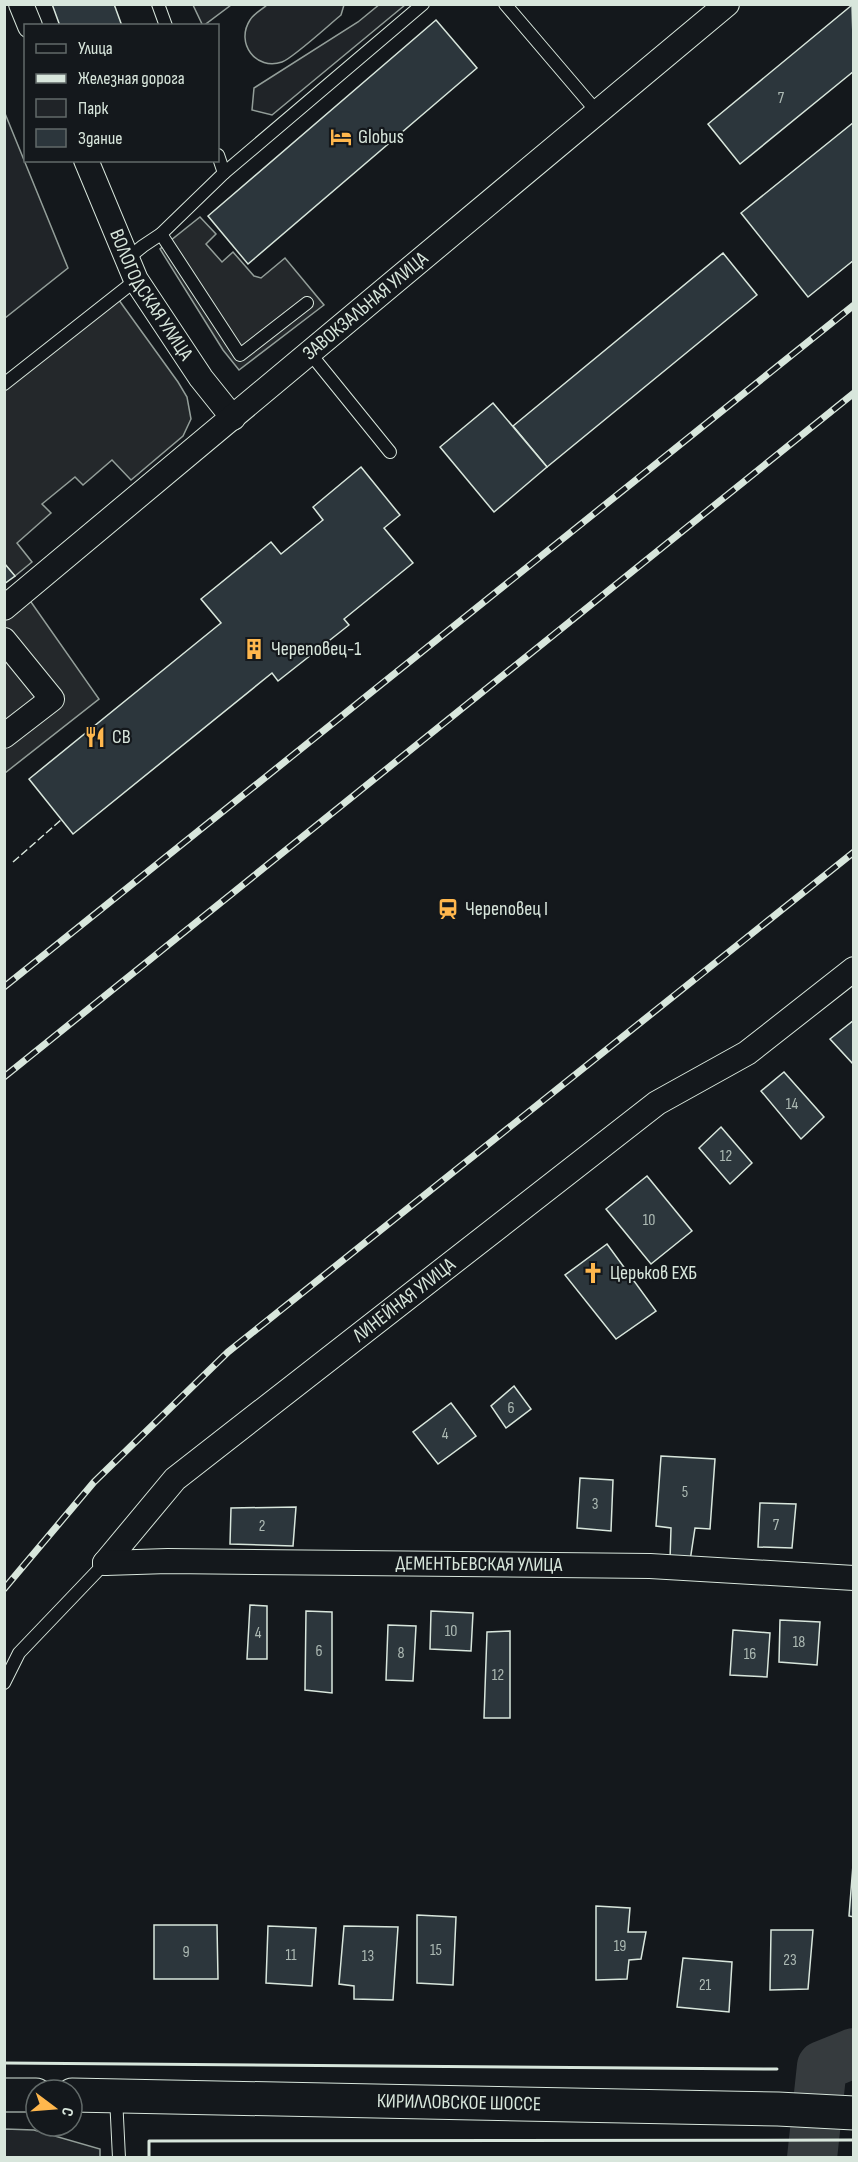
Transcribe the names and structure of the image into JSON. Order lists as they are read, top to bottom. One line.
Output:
{"streets":{"main road":["КИРИЛЛОВСКОЕ ШОССЕ"],"street":["ВОЛОГОДСКАЯ УЛИЦА","ЗАВОКЗАЛЬНАЯ УЛИЦА","ЛИНЕЙНАЯ УЛИЦА","ДЕМЕНТЬЕВСКАЯ УЛИЦА"]},"crossings":[["ВОЛОГОДСКАЯ УЛИЦА","ЗАВОКЗАЛЬНАЯ УЛИЦА"],["ЛИНЕЙНАЯ УЛИЦА","ДЕМЕНТЬЕВСКАЯ УЛИЦА"]],"places":{"hotel":["Globus"],"building":["Череповец-1"],"restaurant":["СВ"],"station":["Череповец I"],"church":["Церьков ЕХБ"]},"house_numbers":["7","14","12","10","6","4","5","3","7","2","10","4","18","6","8","16","12","19","15","9","11","13","23","21"],"legend":["Улица","Железная дорога","Парк","Здание"],"north":"right"}
